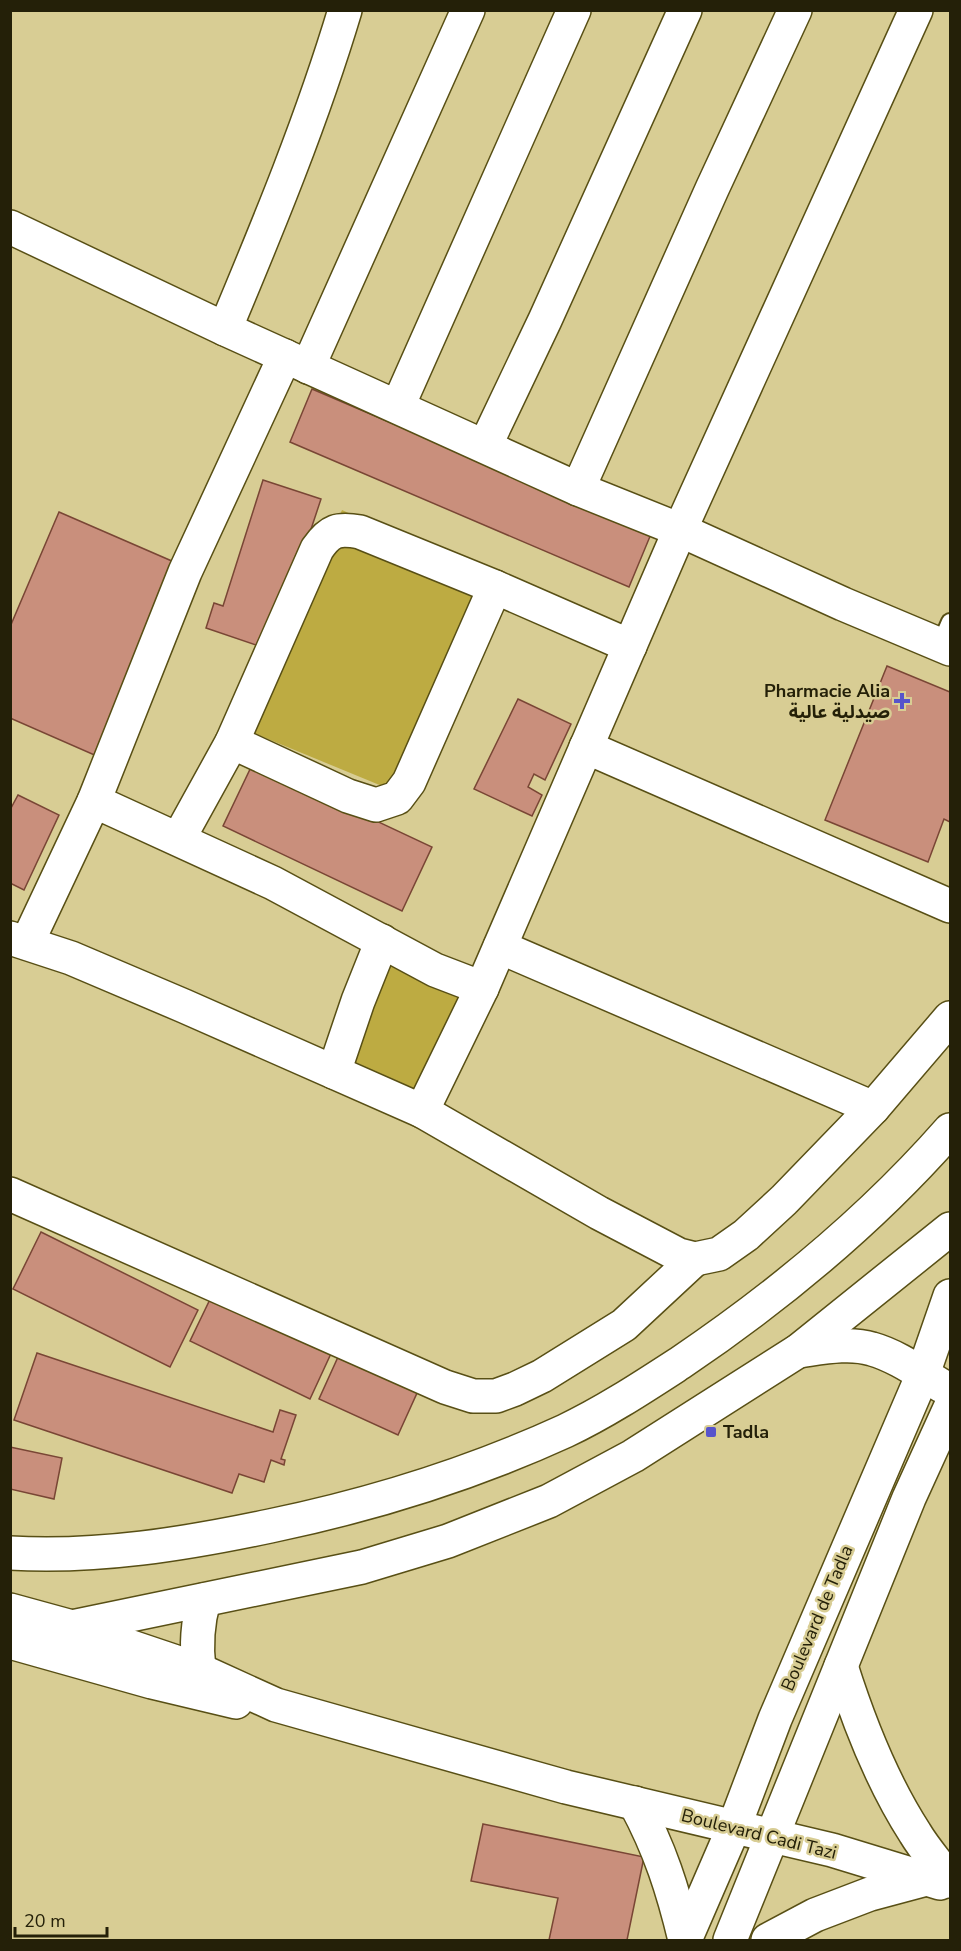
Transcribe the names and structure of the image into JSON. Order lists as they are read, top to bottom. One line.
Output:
{"streets":{"street":["Boulevard de Tadla","Boulevard Cadi Tazi"]},"crossings":[["Boulevard de Tadla","Boulevard Cadi Tazi"]],"places":{"health":["Pharmacie Alia صيدلية عالية"],"transit":["Tadla"]},"scale_bar":"20 m"}
